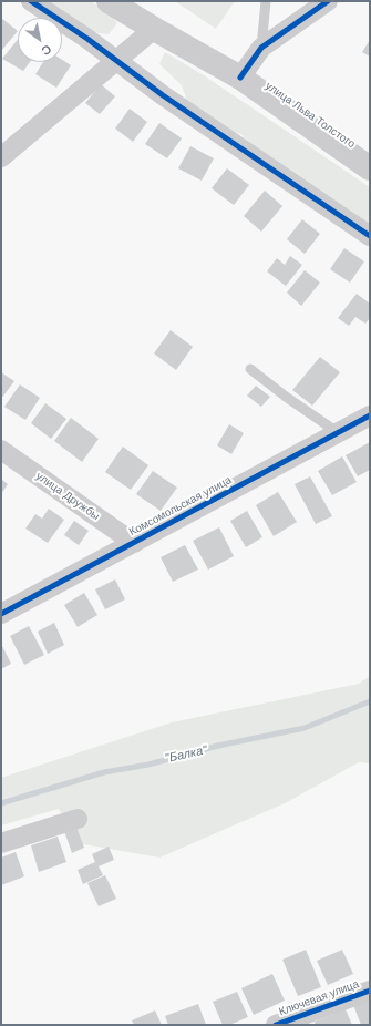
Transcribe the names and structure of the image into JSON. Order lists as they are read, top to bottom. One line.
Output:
{"streets":{"street":["улица Льва Толстого","улица Дружбы","Комсомольская улица","Ключевая улица"]},"crossings":[["улица Дружбы","Комсомольская улица"]],"water":["\"Балка\""],"north":"bottom right"}
